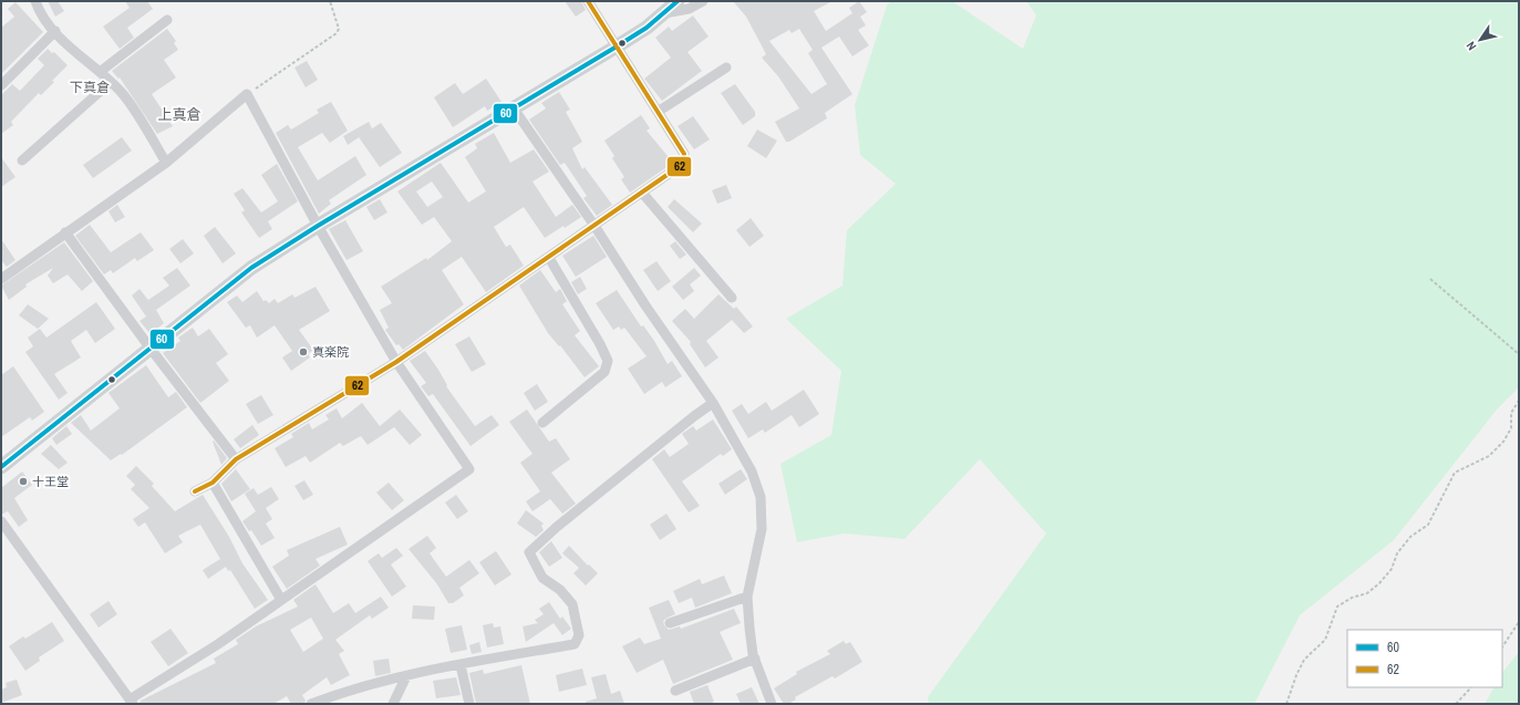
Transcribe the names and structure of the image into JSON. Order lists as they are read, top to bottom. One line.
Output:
{"districts":["下真倉","上真倉"],"places":["真楽院","十王堂"],"lines":["transit line 60","transit line 62"],"legend":["60","62"],"north":"bottom left"}
